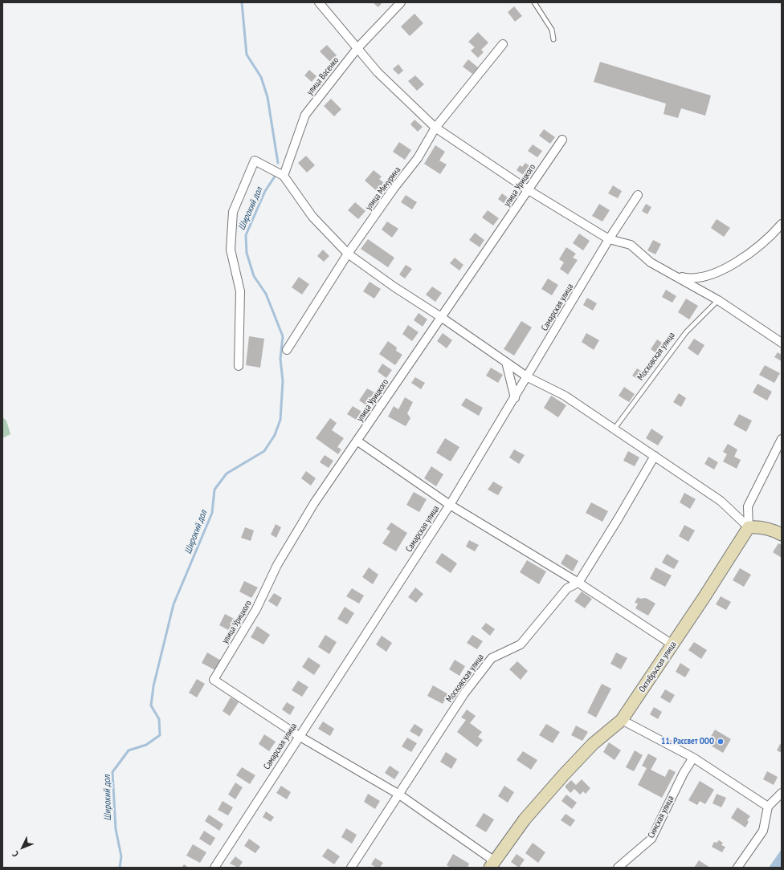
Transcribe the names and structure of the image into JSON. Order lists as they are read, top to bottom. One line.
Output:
{"streets":{"main road":["Октябрьская улица"],"street":["улица Васенко","улица Урицкого","улица Мичурина","Самарская улица","Московская улица","Симская улица"]},"crossings":[["улица Урицкого","Самарская улица"]],"water":["Широкий дол"],"places":["11. Рассвет ООО"],"north":"bottom left"}
